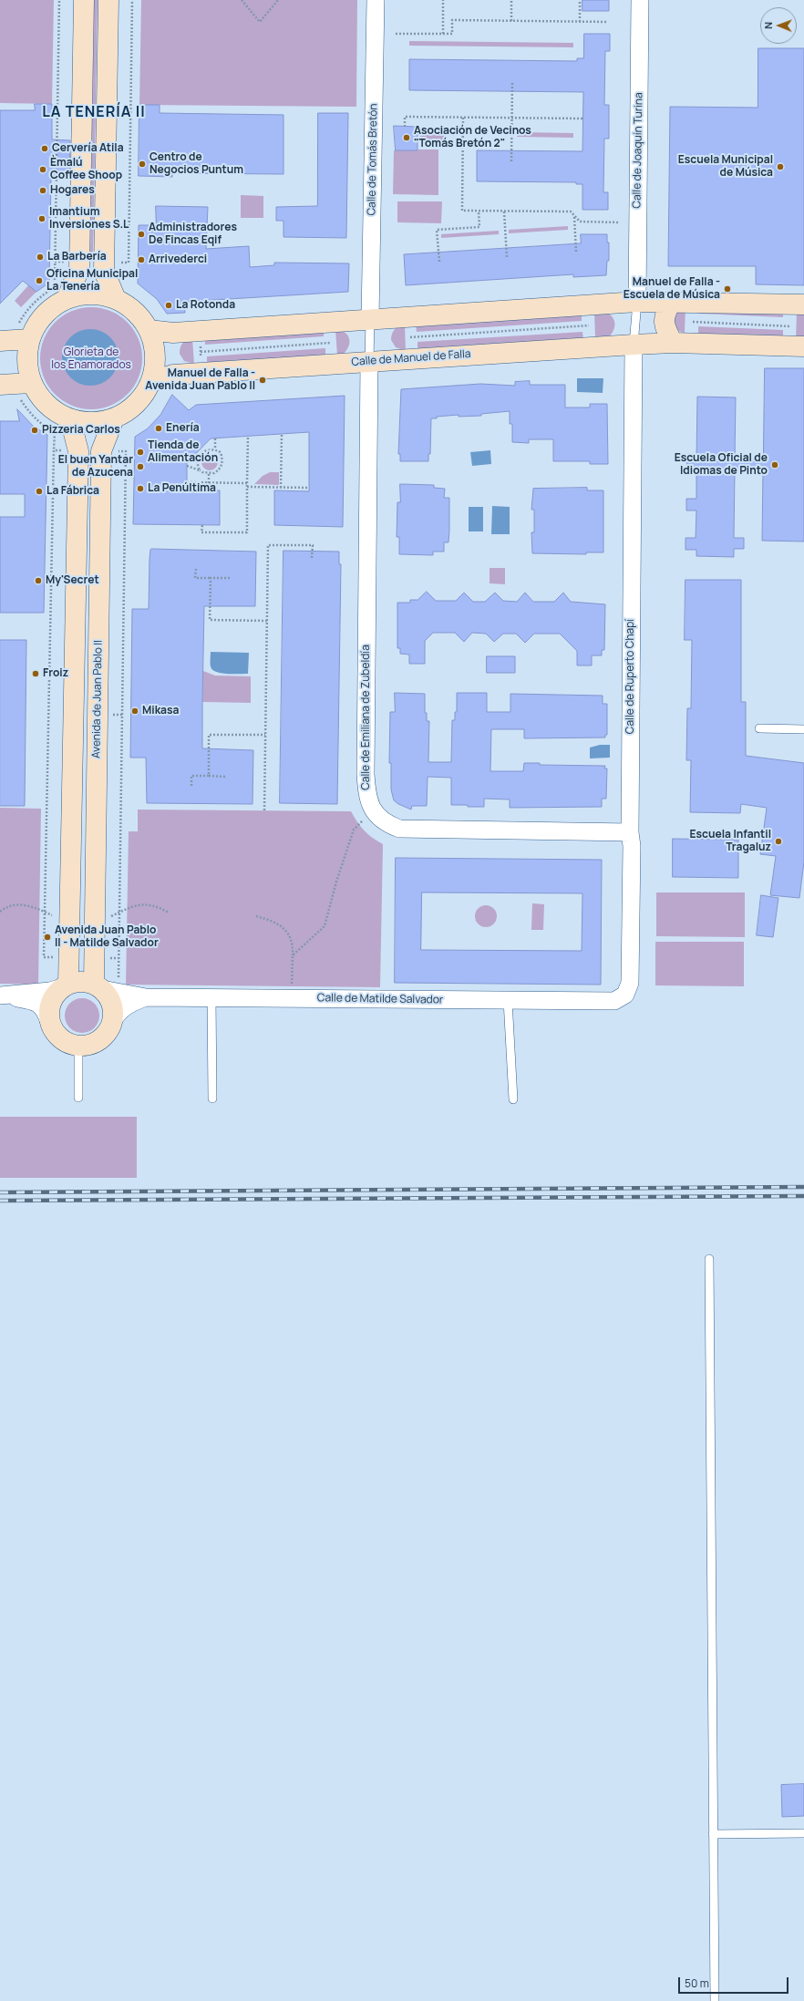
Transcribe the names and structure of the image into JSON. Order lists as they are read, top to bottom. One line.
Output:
{"streets":{"street":["Calle de Joaquín Turina","Calle de Tomás Bretón","Calle de Manuel de Falla","Calle de Ruperto Chapí","Avenida de Juan Pablo II","Calle de Emiliana de Zubeldía","Calle de Matilde Salvador"]},"crossings":[["Calle de Manuel de Falla","Calle de Ruperto Chapí"],["Calle de Manuel de Falla","Calle de Emiliana de Zubeldía"],["Calle de Ruperto Chapí","Calle de Emiliana de Zubeldía"],["Calle de Ruperto Chapí","Calle de Matilde Salvador"],["Avenida de Juan Pablo II","Calle de Matilde Salvador"]],"districts":["LA TENERÍA II"],"parks":["Glorieta de los Enamorados"],"places":["Asociación de Vecinos \"Tomás Bretón 2\"","Cervería Atila","Centro de Negocios Puntum","Escuela Municipal de Música","Èmalú Coffee Shoop","Hogares","Imantium Inversiones S.L","Administradores De Fincas Eqif","La Barbería","Arrivederci","Oficina Municipal La Tenería","Manuel de Falla - Escuela de Música","La Rotonda","Manuel de Falla - Avenida Juan Pablo II","Enería","Pizzeria Carlos","Tienda de Alimentación","Escuela Oficial de Idiomas de Pinto","El buen Yantar de Azucena","La Penúltima","La Fábrica","My'Secret","Froiz","Mikasa","Escuela Infantil Tragaluz","Avenida Juan Pablo II - Matilde Salvador"],"scale_bar":"50 m","north":"left"}
